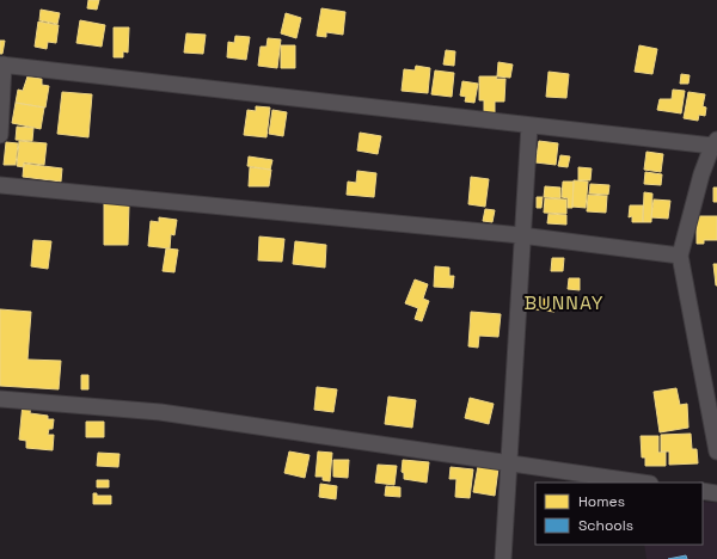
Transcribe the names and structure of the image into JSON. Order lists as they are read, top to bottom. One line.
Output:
{"districts":["BUNNAY"],"legend":["Homes","Schools"]}
